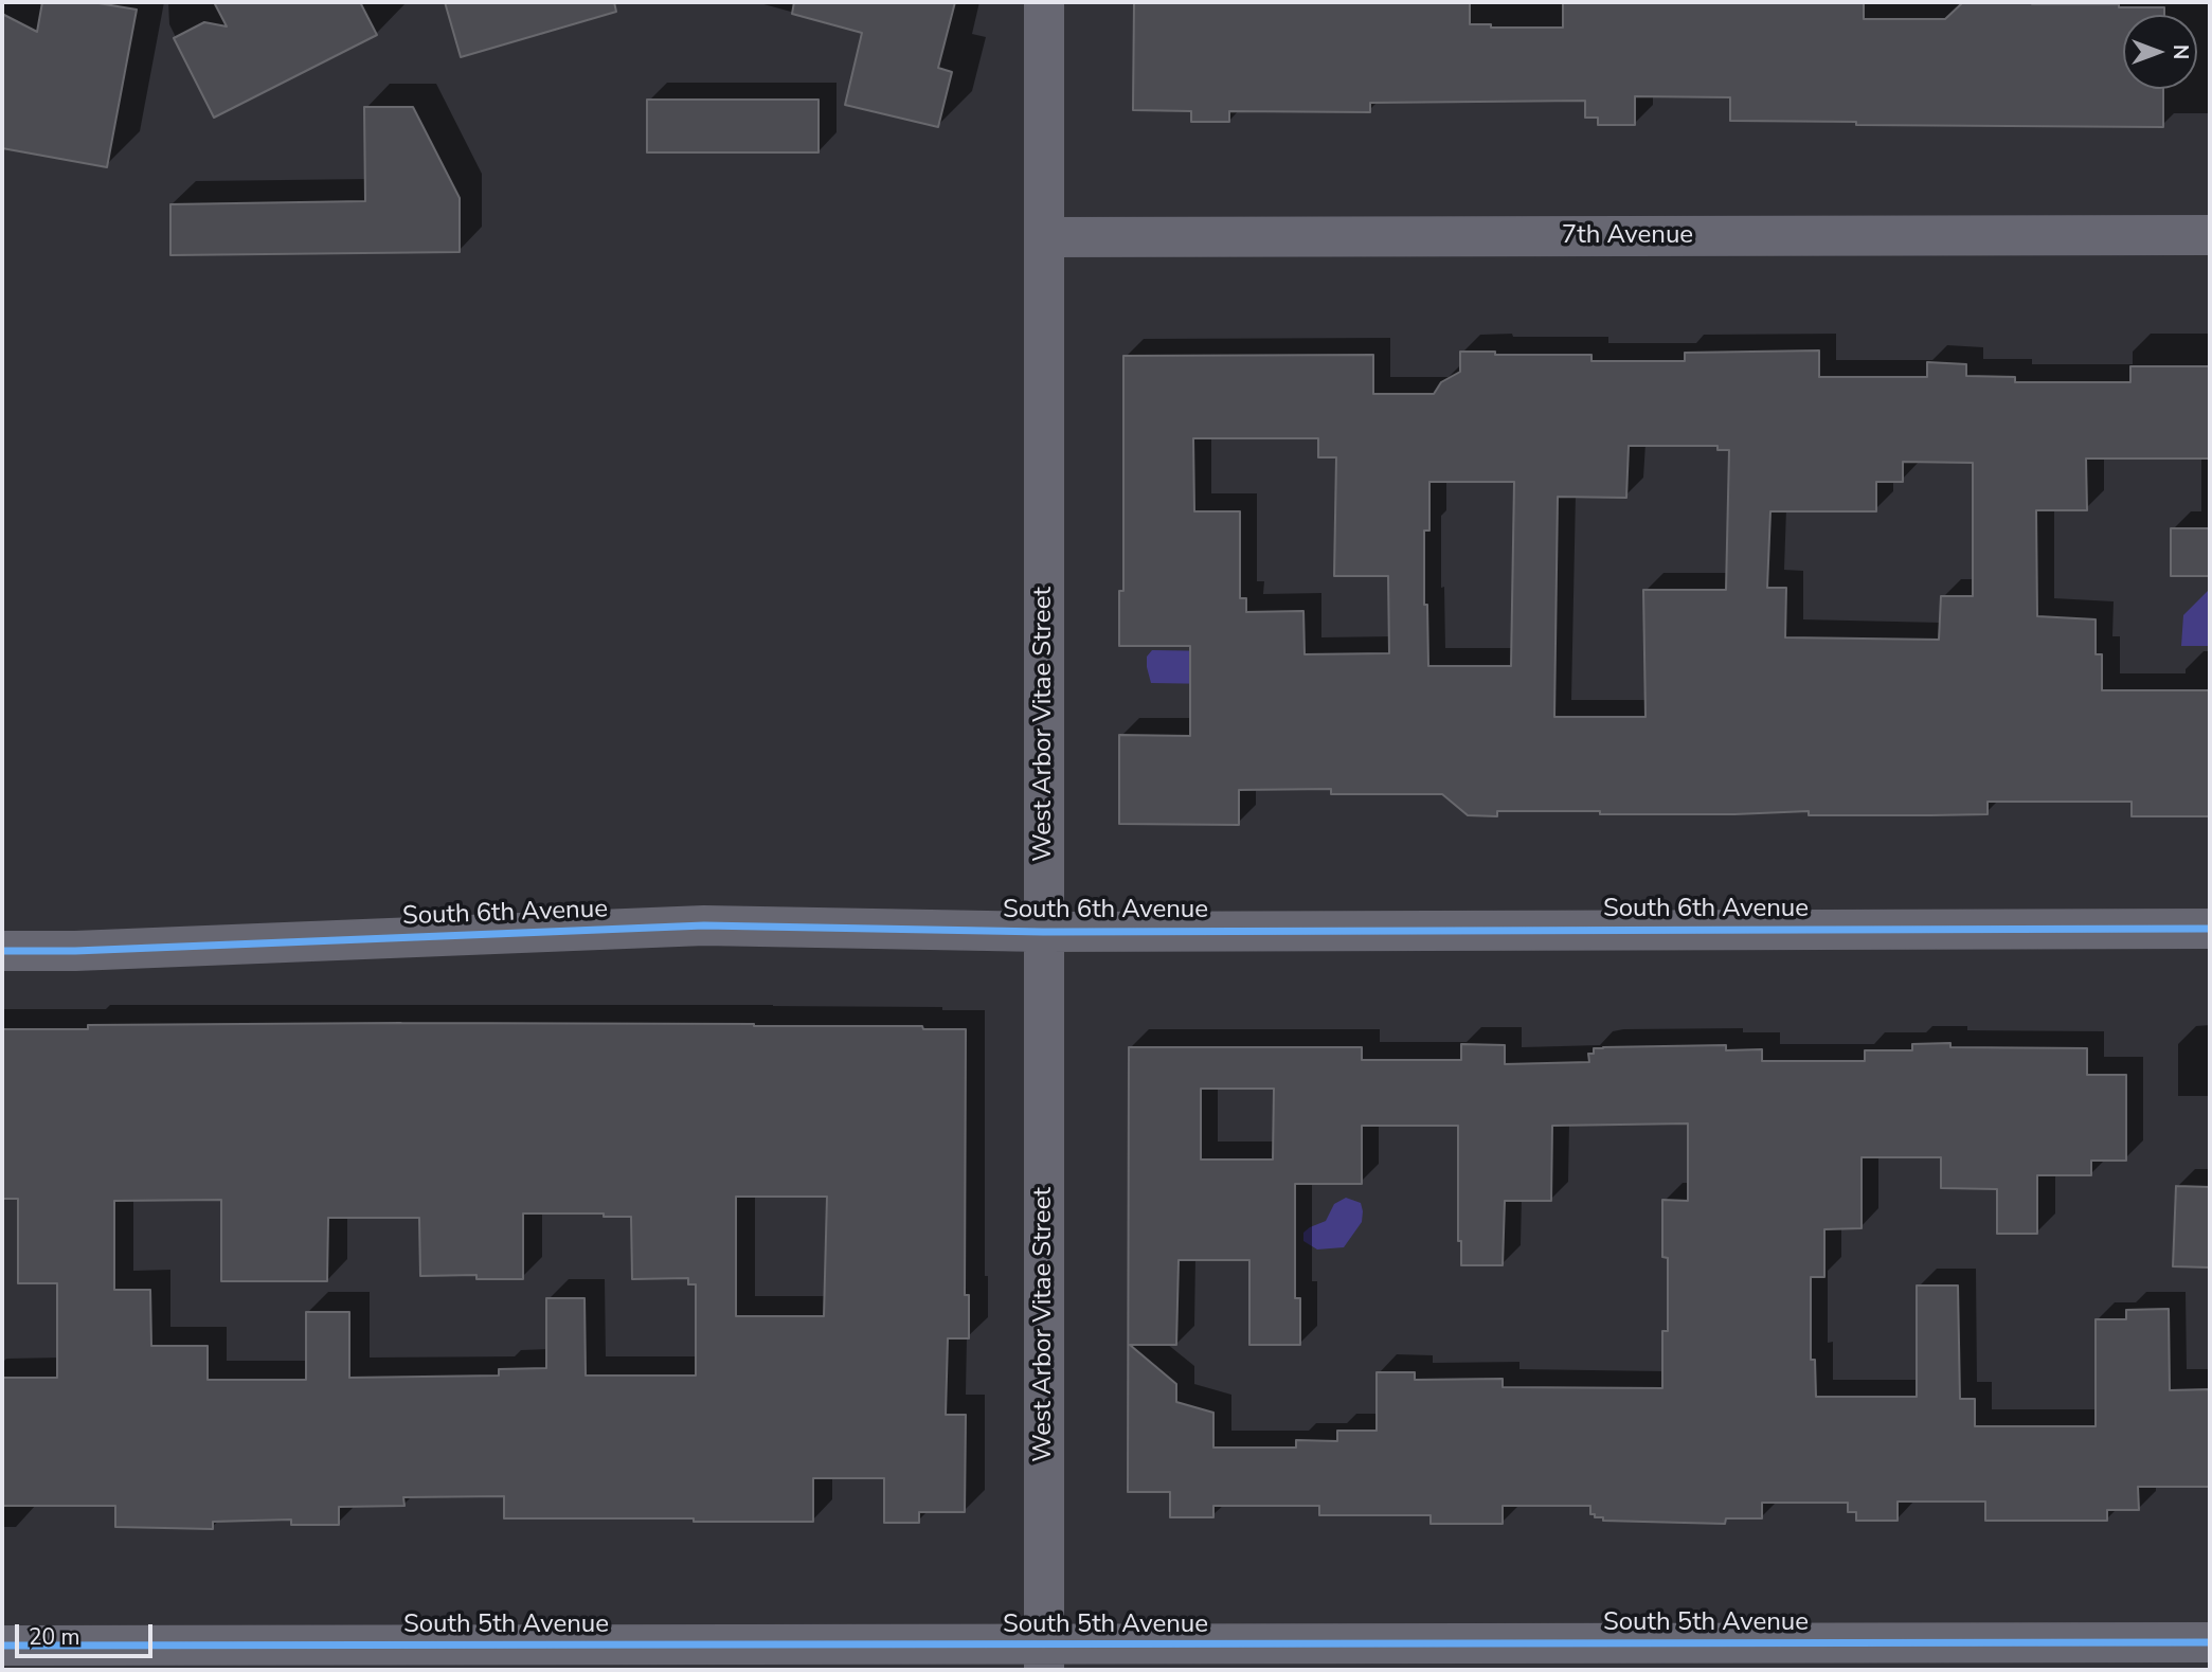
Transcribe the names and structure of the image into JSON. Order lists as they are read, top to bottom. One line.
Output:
{"streets":{"street":["7th Avenue","West Arbor Vitae Street","South 6th Avenue","South 5th Avenue"]},"crossings":[["7th Avenue","West Arbor Vitae Street"],["West Arbor Vitae Street","South 6th Avenue"],["West Arbor Vitae Street","South 5th Avenue"]],"scale_bar":"20 m","north":"right"}
